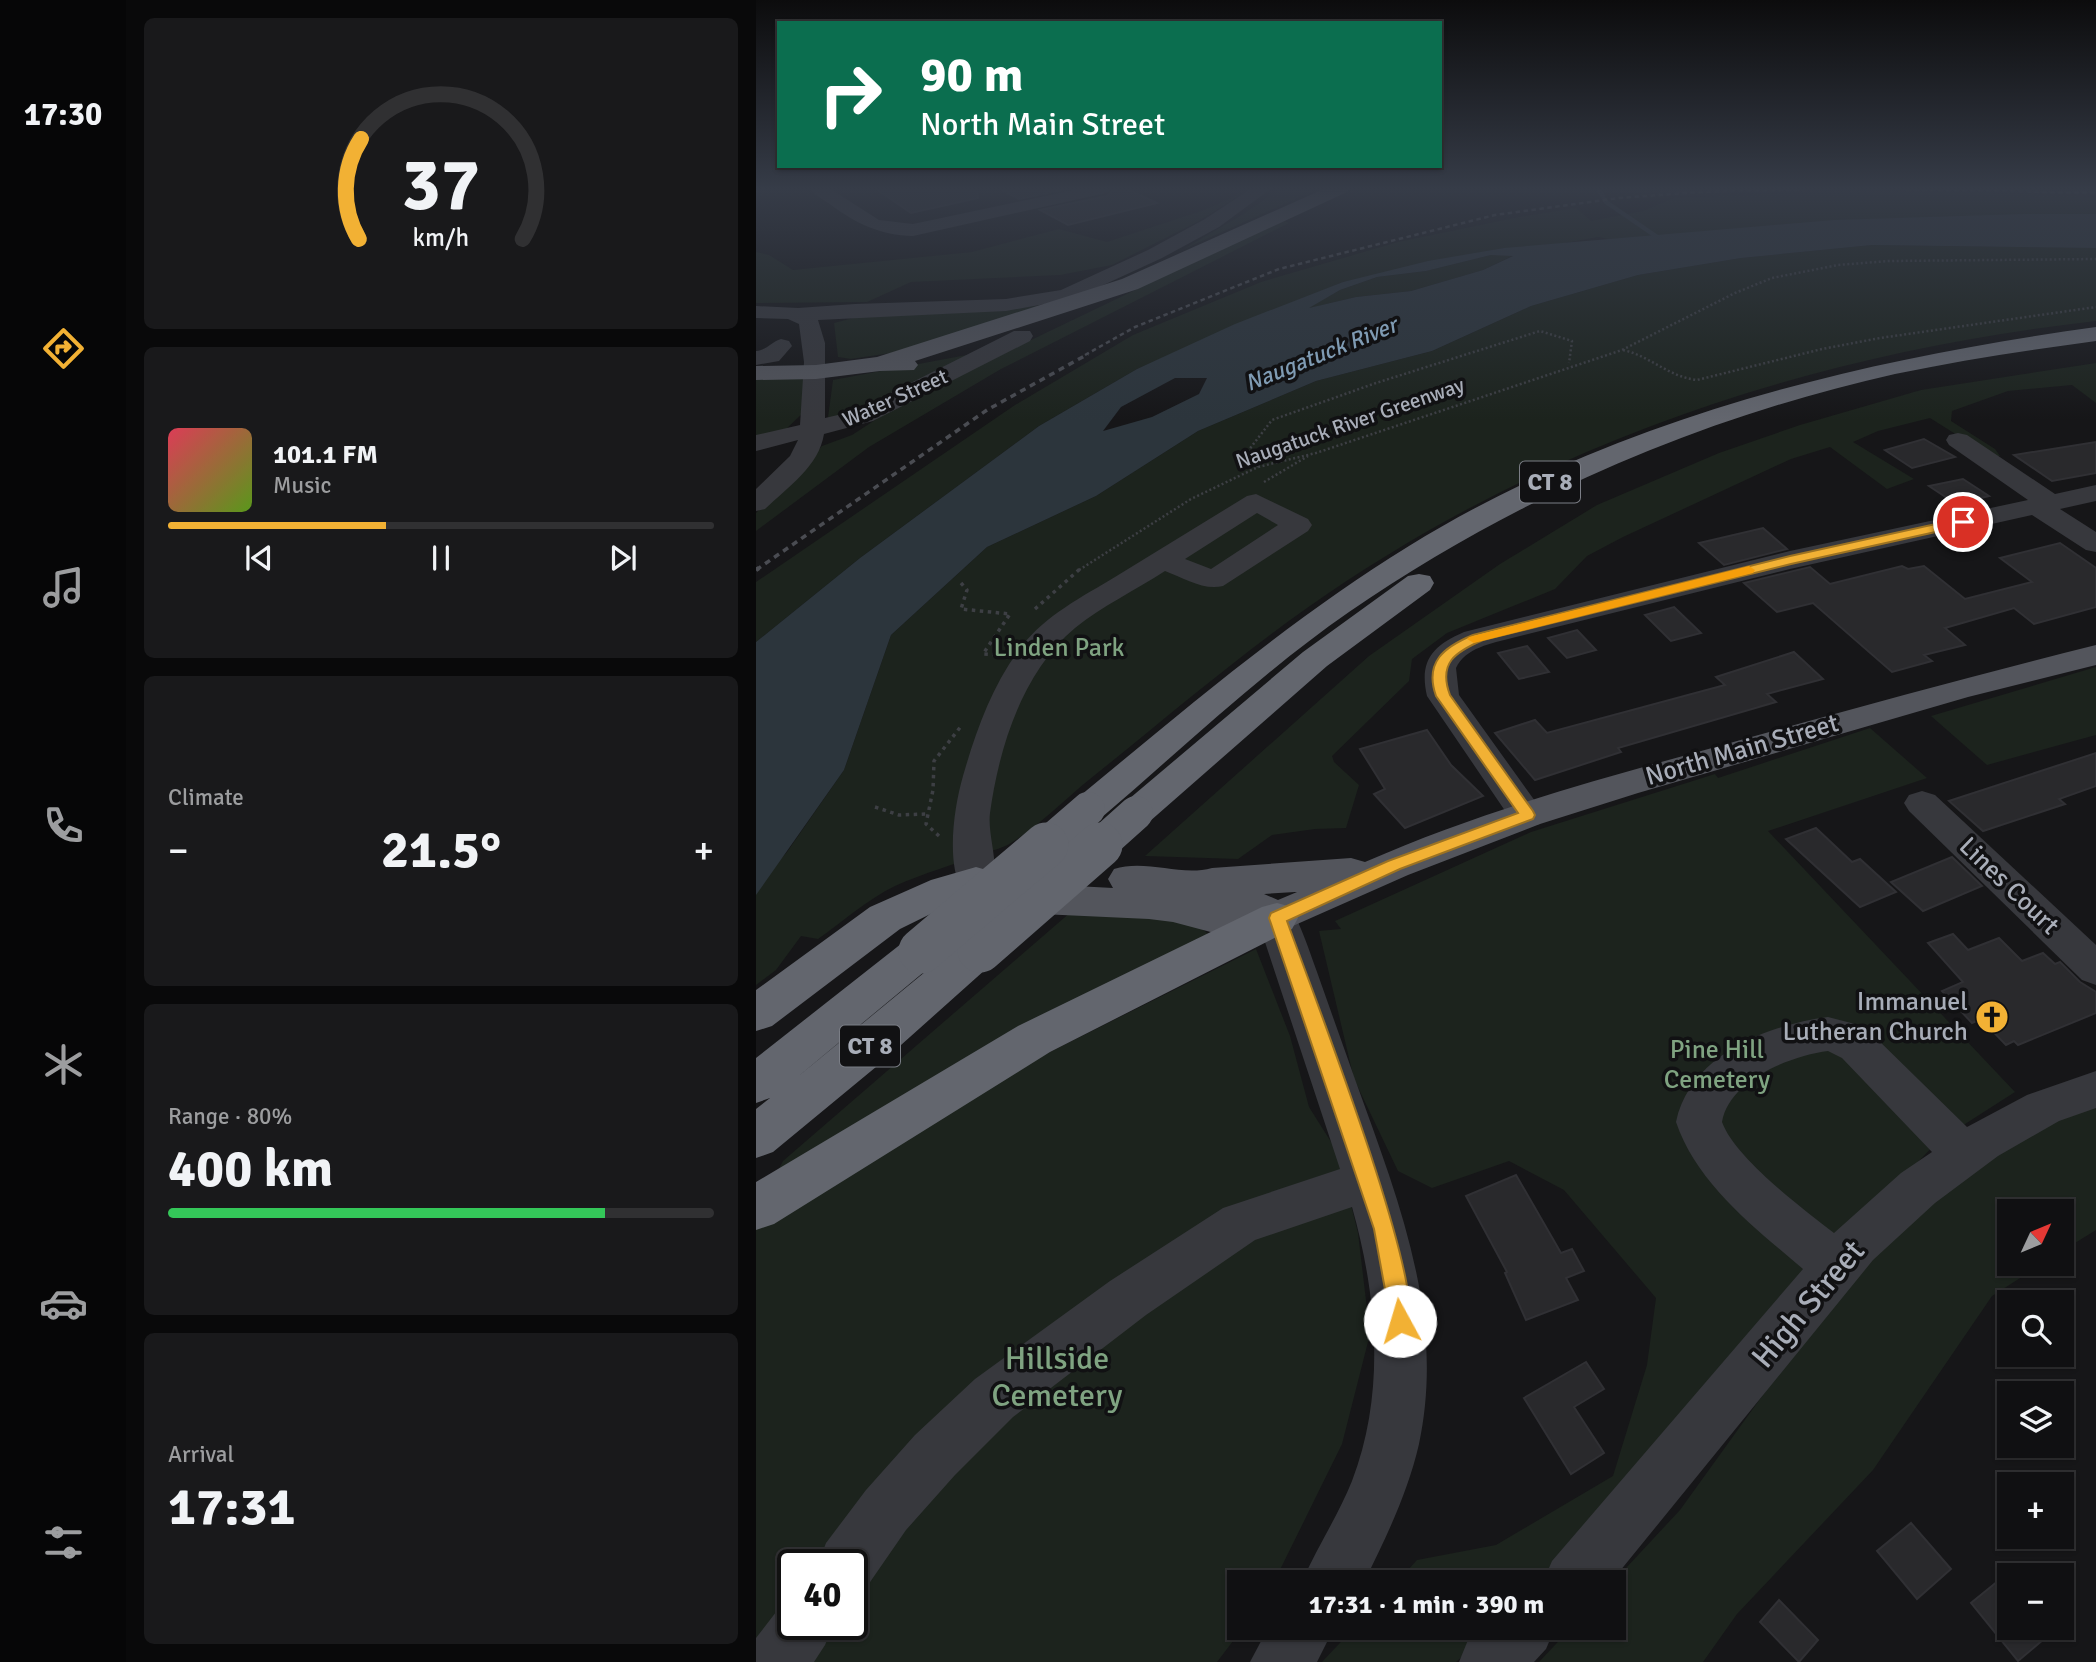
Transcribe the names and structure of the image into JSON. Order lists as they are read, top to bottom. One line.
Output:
{"streets":{"highway":["CT 8"],"main road":["North Main Street"],"street":["Water Street","Lines Court","High Street"],"path":["Naugatuck River Greenway"]},"water":["Naugatuck River"],"parks":["Linden Park","Pine Hill Cemetery","Hillside Cemetery"],"places":{"church":["Immanuel Lutheran Church"]},"north":"top right","page":{"tabs":"17:30","turn":["90 m","North Main Street"],"song":["101.1 FM","Music"],"tile":["Climate",["Range · 80%","400 km"],["Arrival","17:31"]],"heat":["−","21.5°","+"],"map_buttons":["+","−"],"limit":"40","trip":"17:31 · 1 min · 390 m","gauge":["37","km/h"]}}
